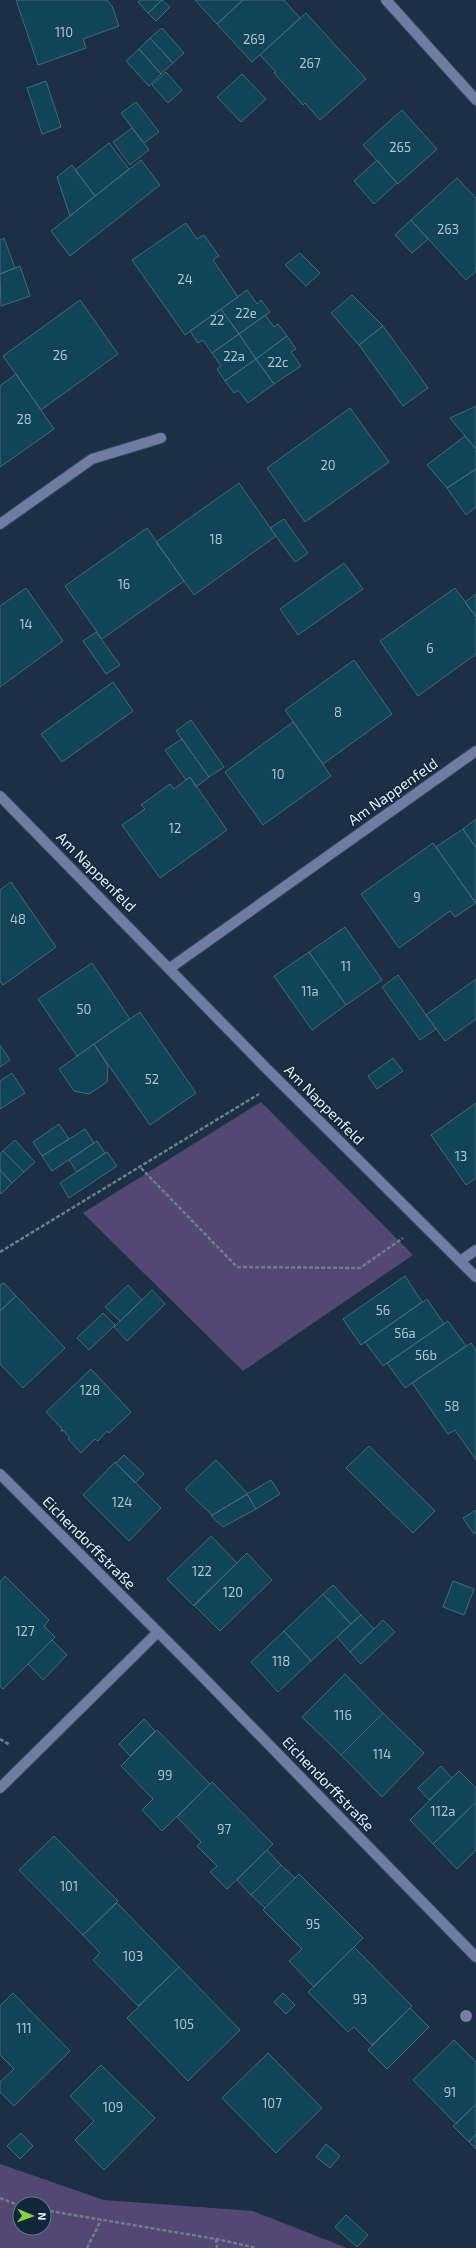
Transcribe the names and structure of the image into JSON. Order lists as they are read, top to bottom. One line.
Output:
{"streets":{"street":["Am Nappenfeld","Eichendorffstraße"]},"house_numbers":["110","269","267","265","263","24","22e","22","26","22a","22c","28","20","18","16","14","6","8","10","12","9","48","11","11a","50","52","13","56","56a","56b","128","58","124","122","120","127","118","116","114","99","112a","97","101","95","103","93","105","111","91","107","109"],"north":"right"}
